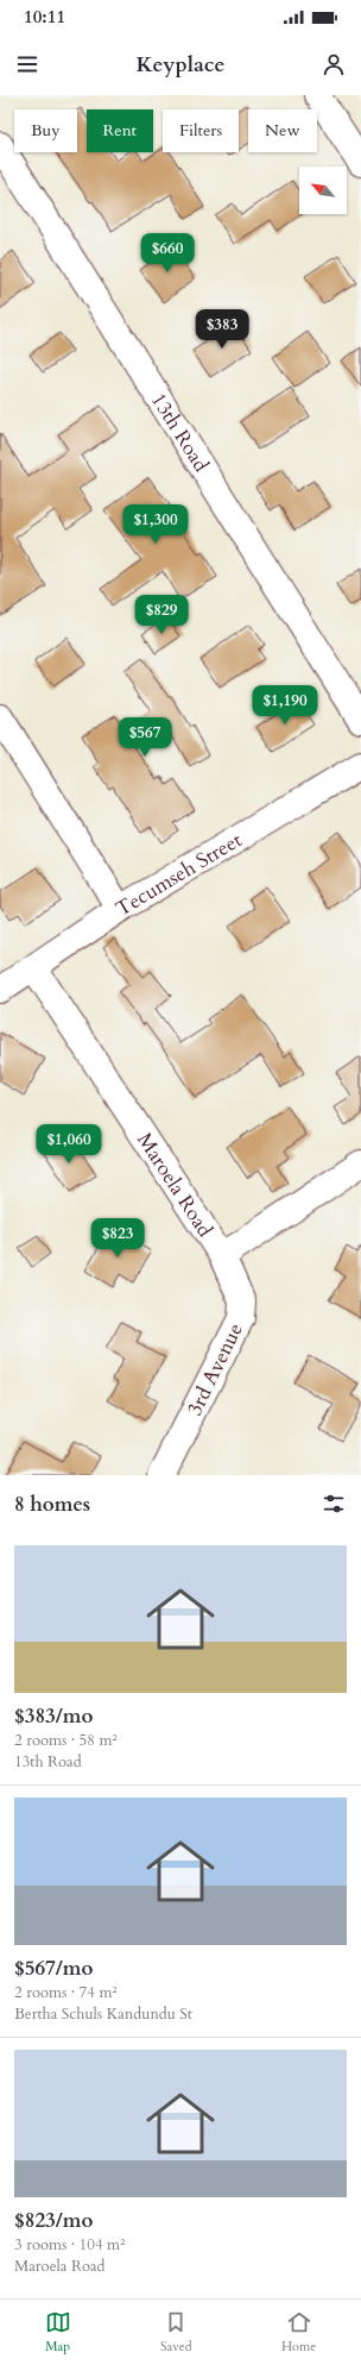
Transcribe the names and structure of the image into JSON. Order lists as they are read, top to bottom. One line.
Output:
{"streets":{"street":["13th Road","Tecumseh Street","Maroela Road","3rd Avenue"]},"crossings":[["Tecumseh Street","Maroela Road"],["Maroela Road","3rd Avenue"]],"north":"top left","page":{"status":"10:11","header":"Keyplace","chip":["Buy","Rent","Filters","New"],"price":["$660","$383","$1,300","$829","$1,190","$567","$1,060","$823"],"heading":"8 homes","list":[{"name":"$383/mo","note":"2 rooms · 58 m² · 13th Road"},{"name":"$567/mo","note":"2 rooms · 74 m² · Bertha Schuls Kandundu St"},{"name":"$823/mo","note":"3 rooms · 104 m² · Maroela Road"}],"tabs":["Map","Saved","Home"]}}
